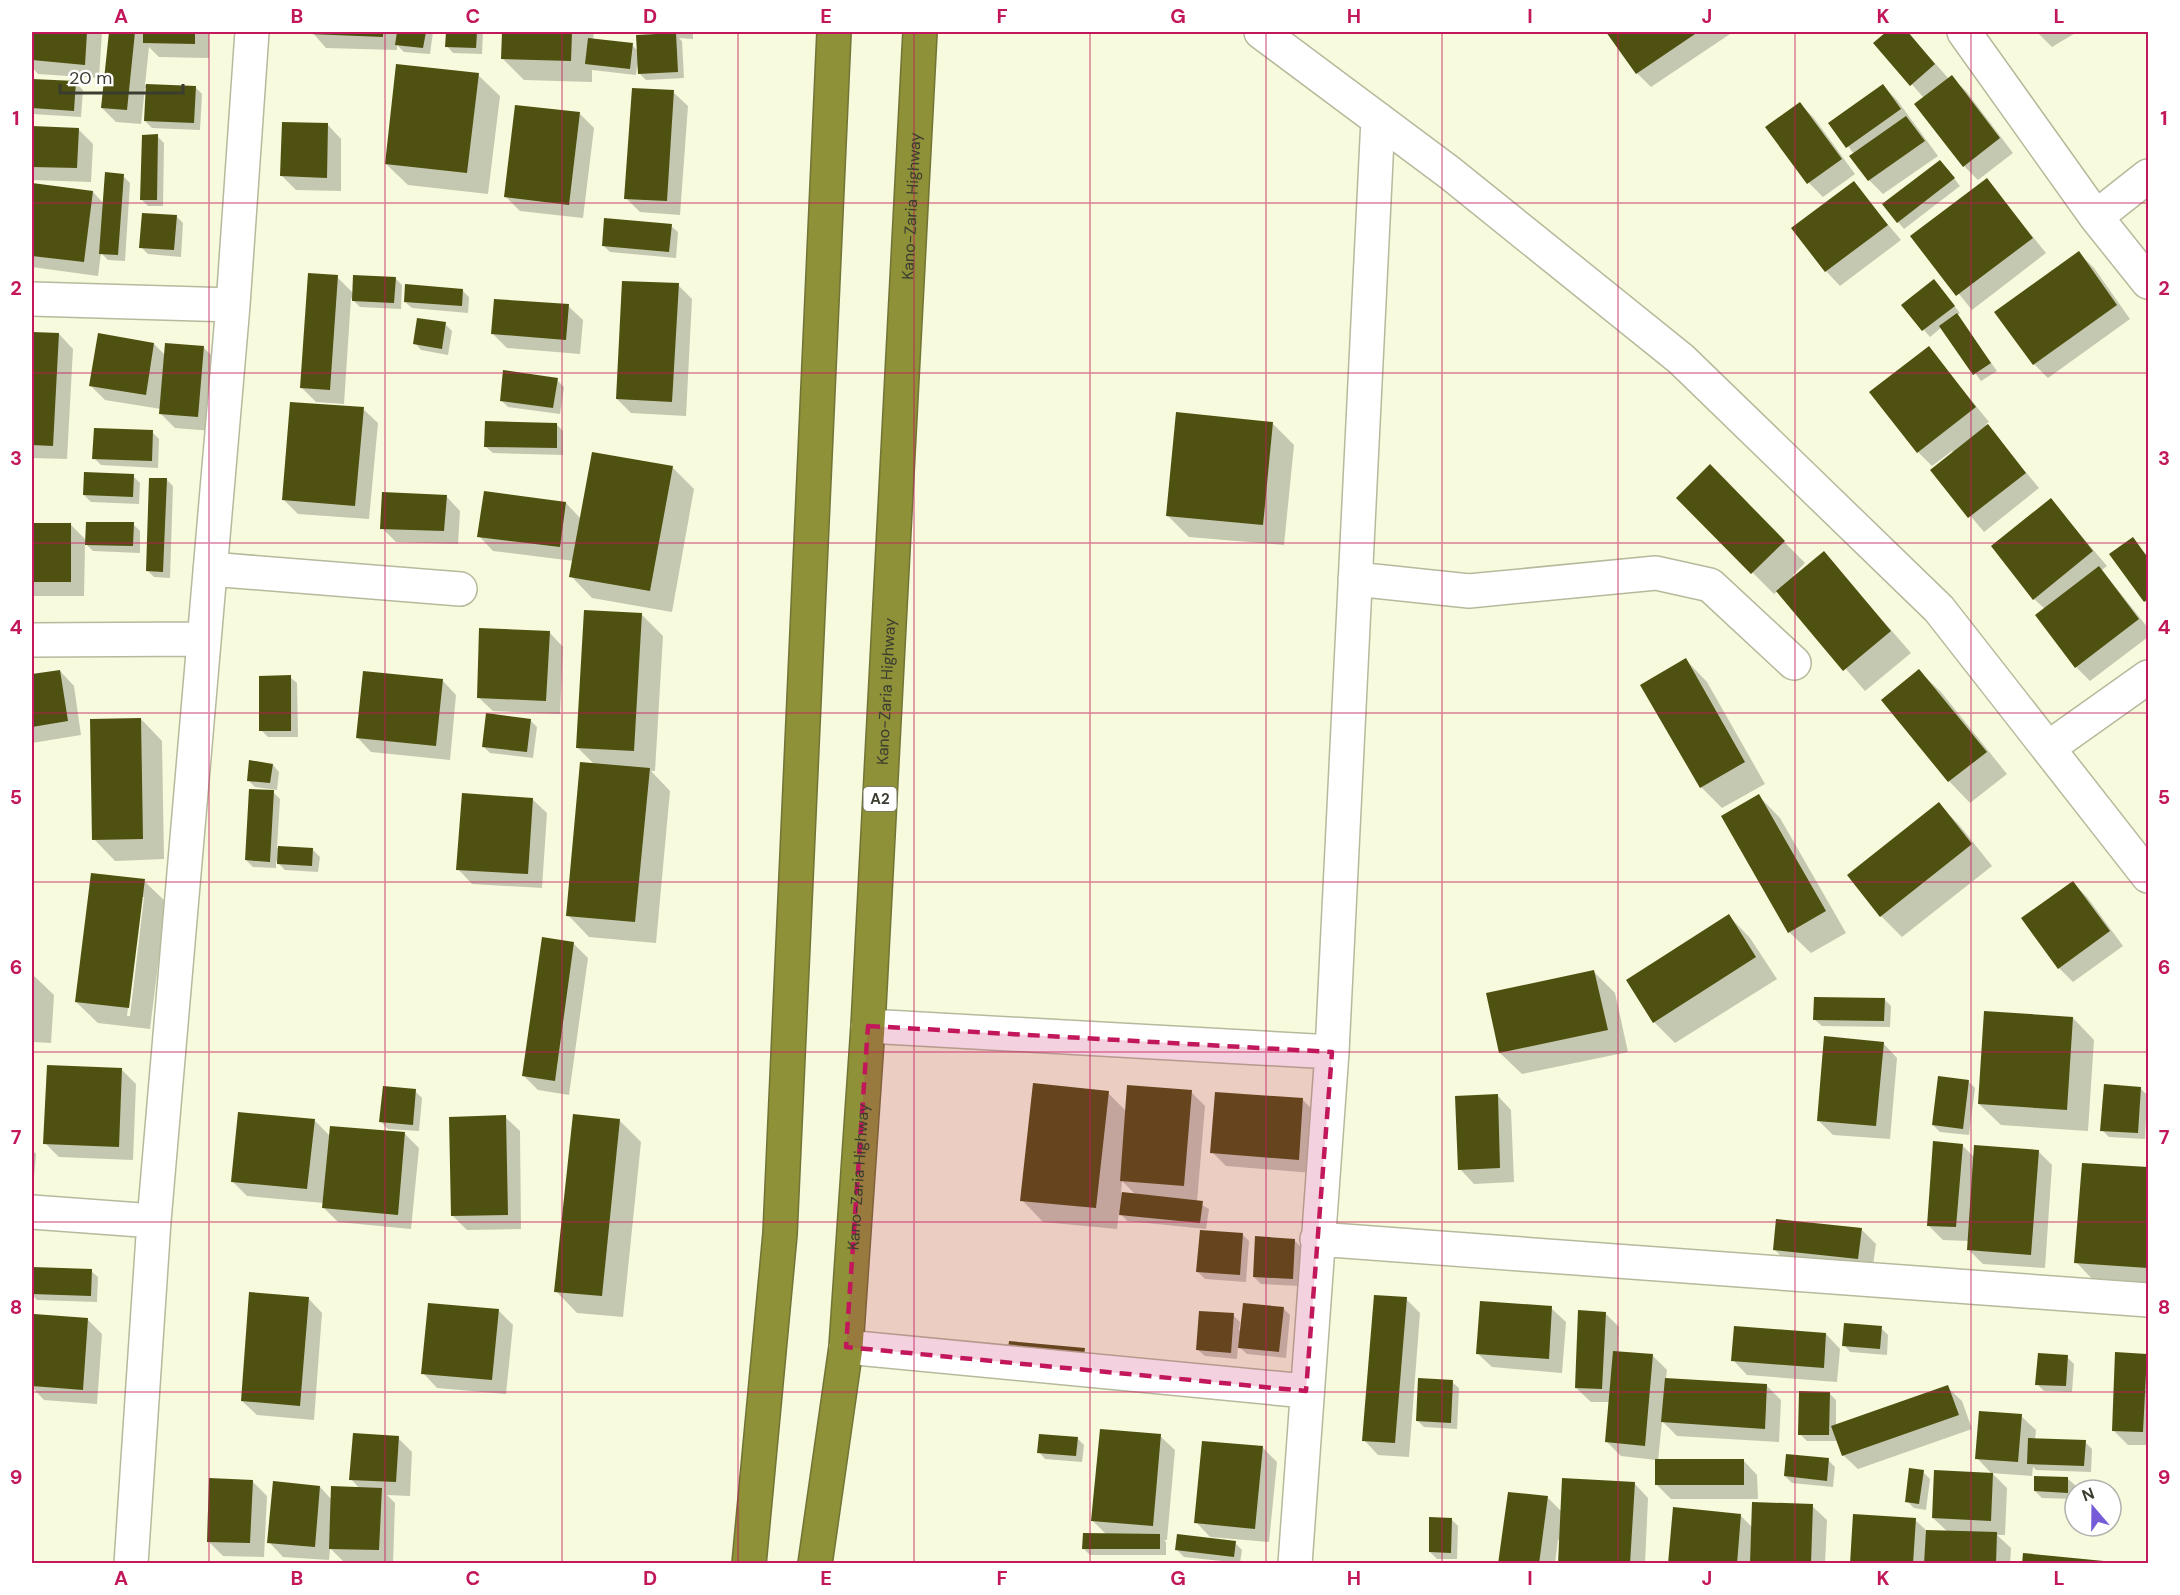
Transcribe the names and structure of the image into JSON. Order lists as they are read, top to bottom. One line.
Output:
{"streets":{"highway":["Kano-Zaria Highway","A2"]},"scale_bar":"20 m","north":"top","grid":{"columns":["A","B","C","D","E","F","G","H","I","J","K","L"],"rows":["1","2","3","4","5","6","7","8","9"]}}
